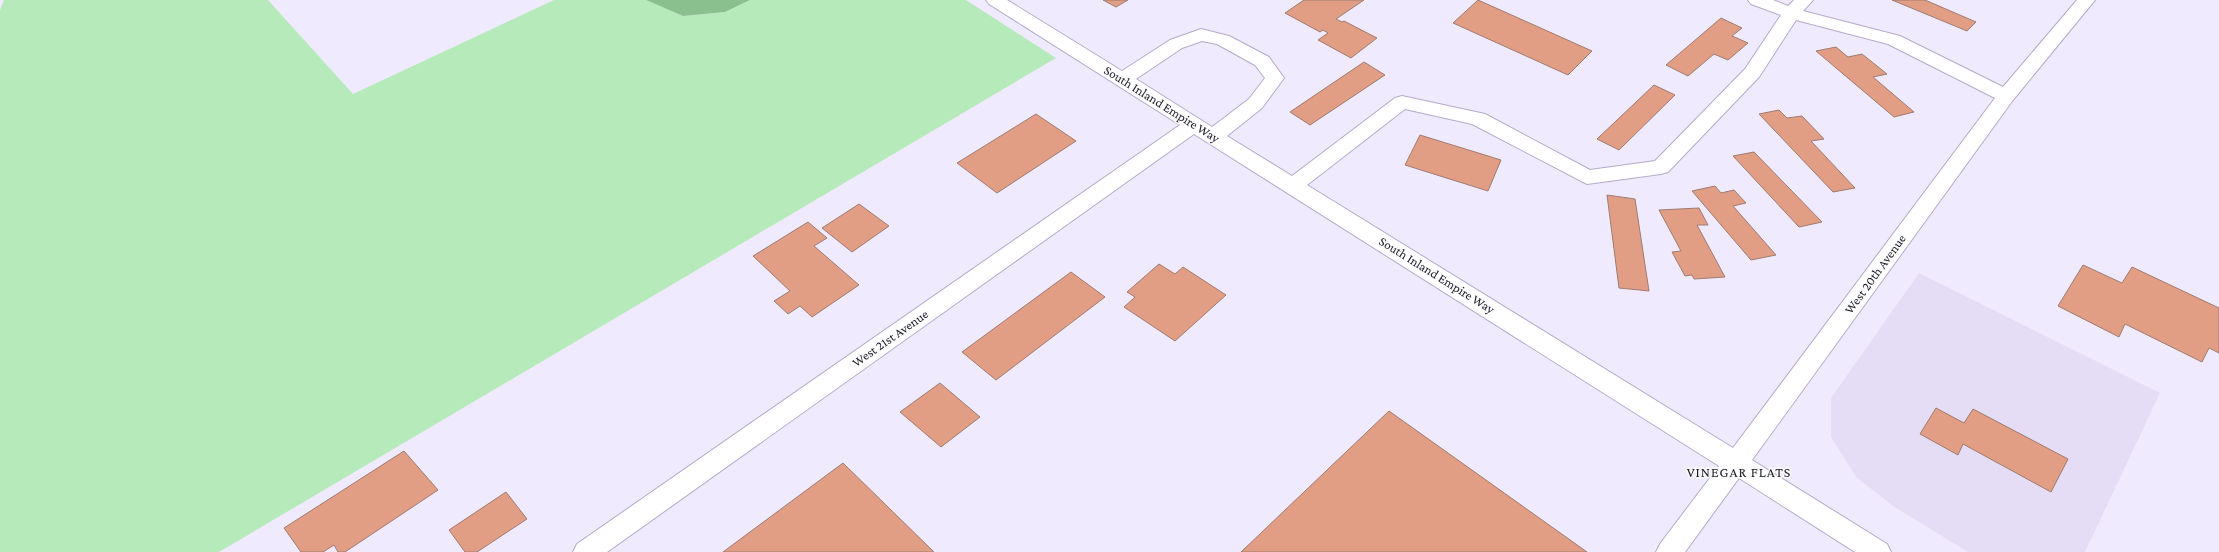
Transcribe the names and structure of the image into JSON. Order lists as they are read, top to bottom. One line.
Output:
{"streets":{"street":["South Inland Empire Way","West 20th Avenue","West 21st Avenue"]},"crossings":[["South Inland Empire Way","West 20th Avenue"],["South Inland Empire Way","West 21st Avenue"]],"districts":["VINEGAR FLATS"]}
